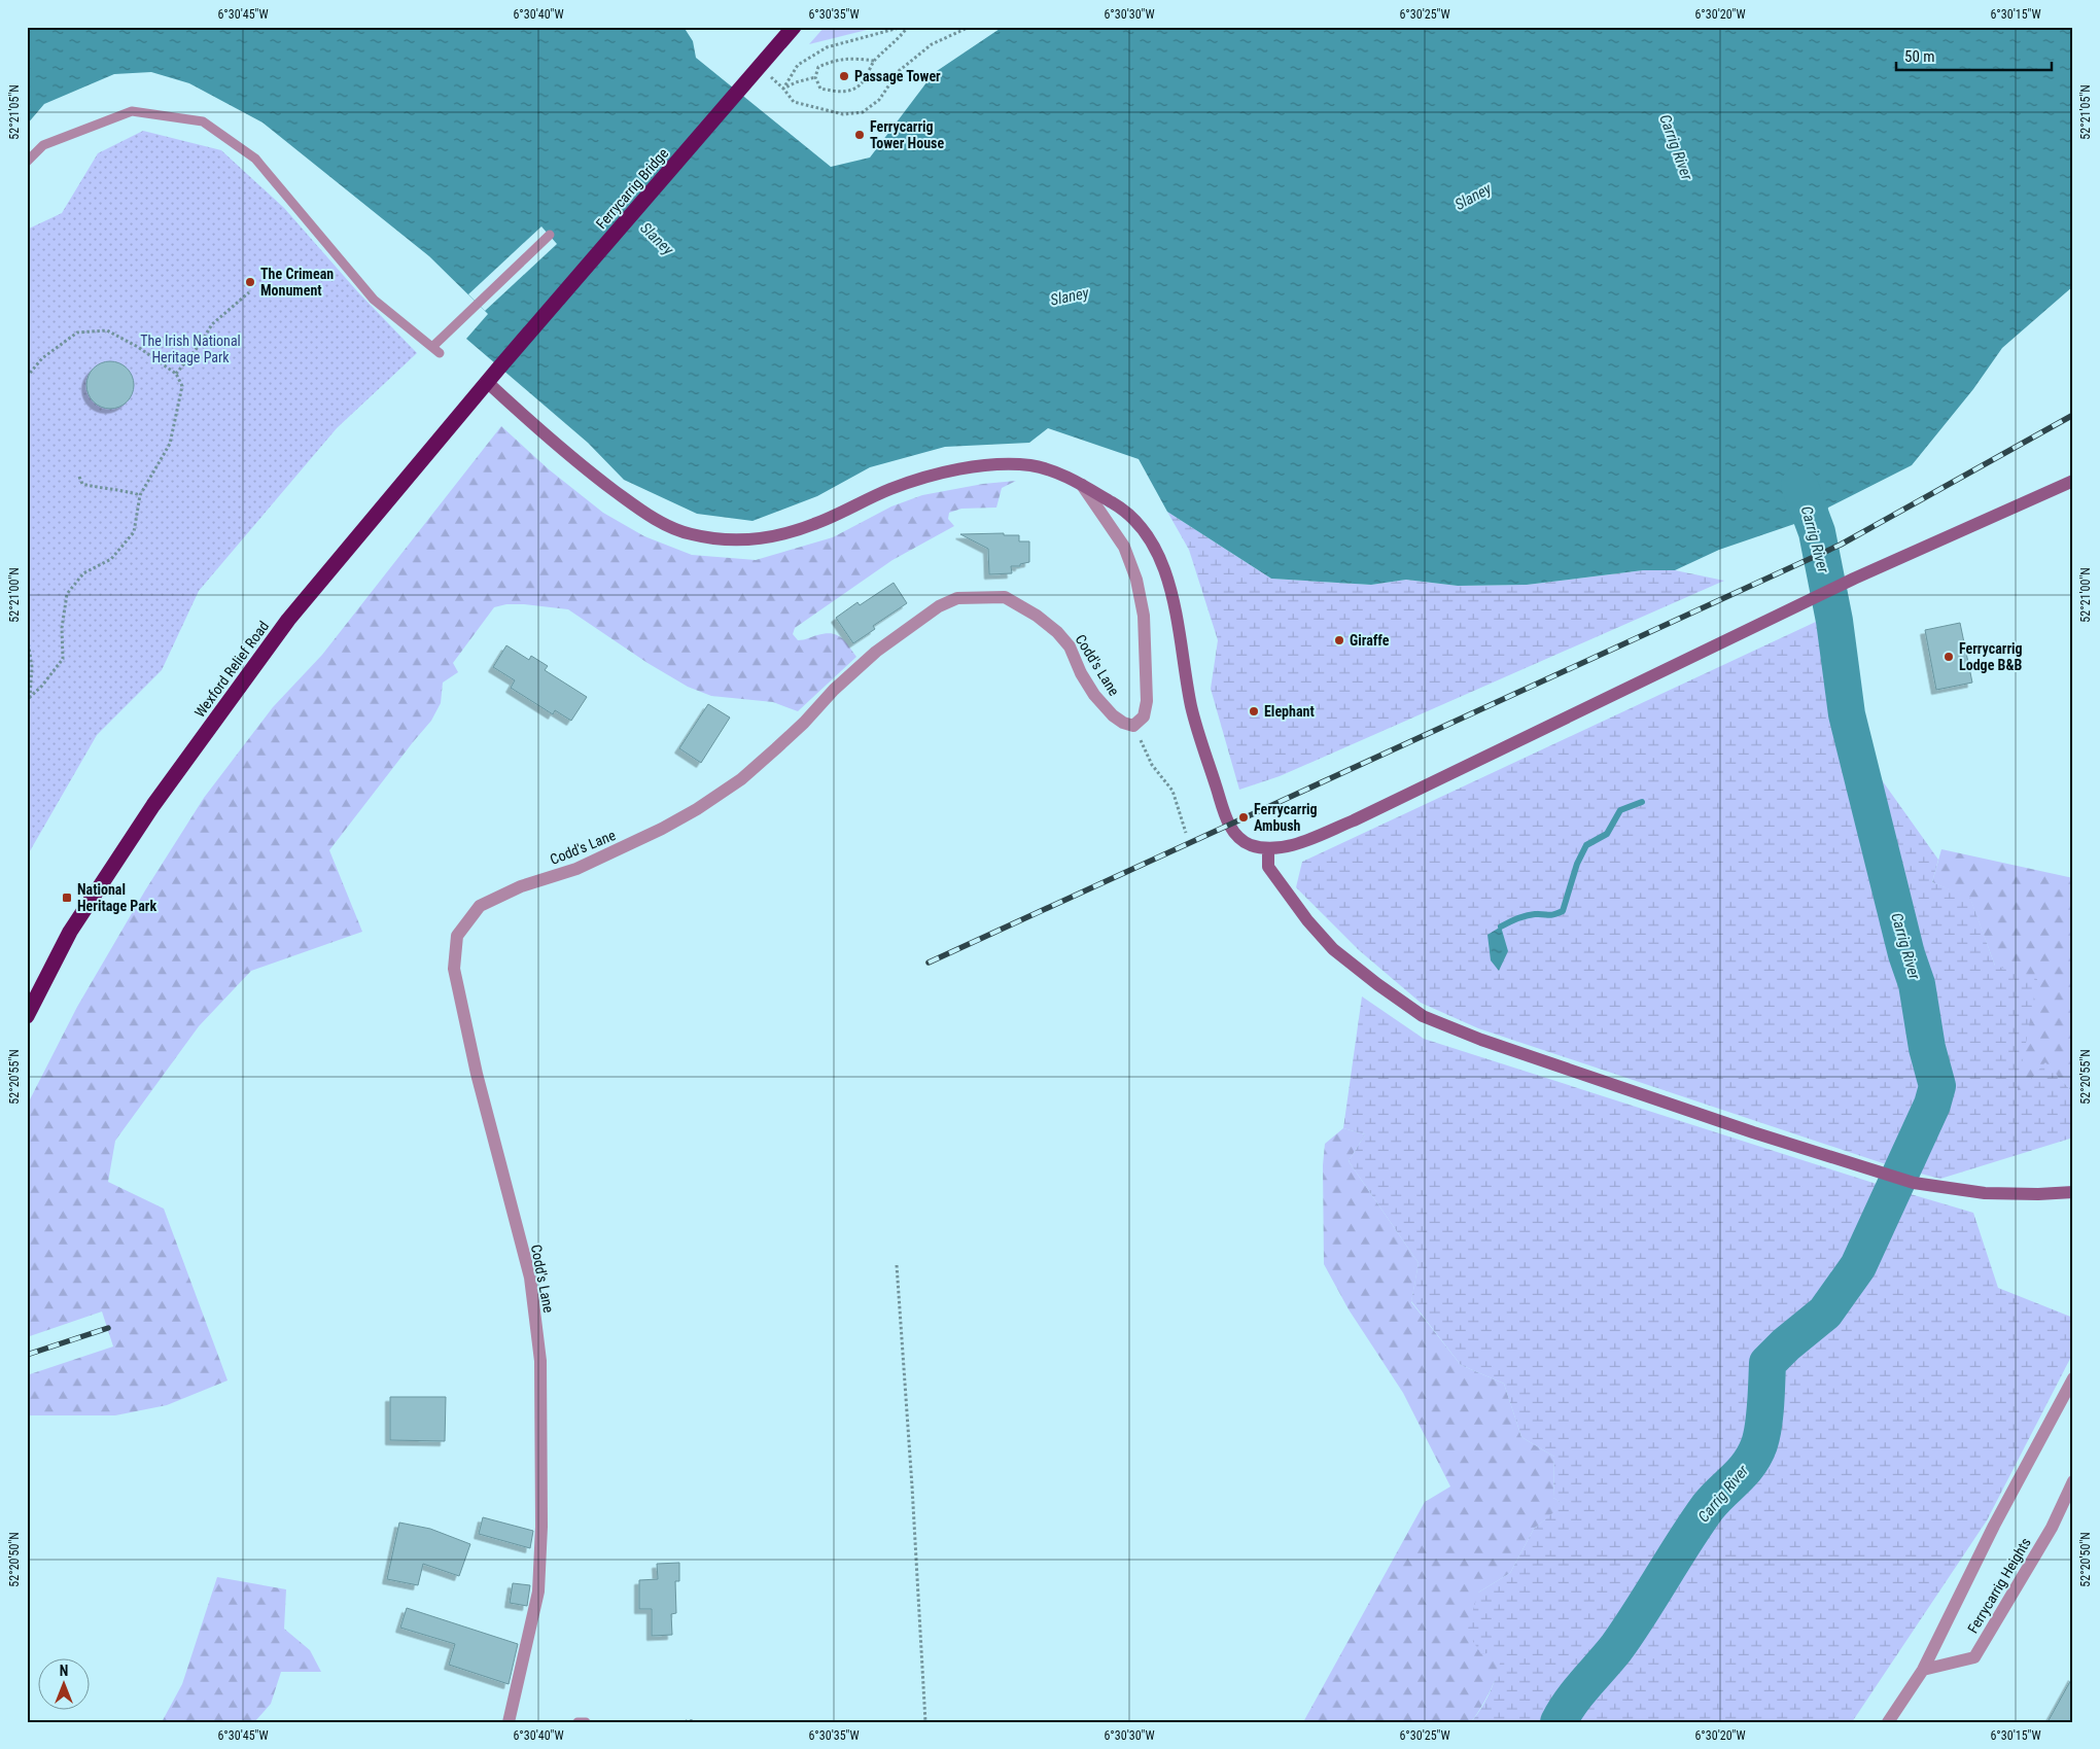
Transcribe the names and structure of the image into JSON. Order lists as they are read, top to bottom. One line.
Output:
{"streets":{"highway":["Ferrycarrig Bridge","Wexford Relief Road"],"street":["Codd's Lane","Ferrycarrig Heights"]},"crossings":[["Ferrycarrig Bridge","Wexford Relief Road"]],"water":["Carrig River","Slaney"],"parks":["The Irish National Heritage Park"],"places":{"other":["Passage Tower","Ferrycarrig Tower House","The Crimean Monument","Giraffe","Ferrycarrig Lodge B&B","Elephant","Ferrycarrig Ambush"],"transit":["National Heritage Park"]},"scale_bar":"50 m","north":"top","coordinates":["6°30'45\"W","6°30'40\"W","6°30'35\"W","6°30'30\"W","6°30'25\"W","6°30'20\"W","6°30'15\"W","52°21'05\"N","52°21'00\"N","52°20'55\"N","52°20'50\"N"]}
